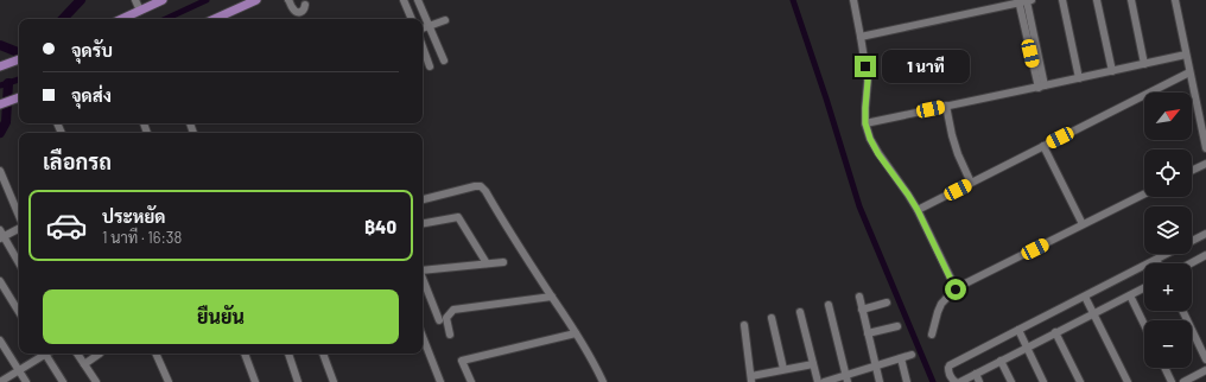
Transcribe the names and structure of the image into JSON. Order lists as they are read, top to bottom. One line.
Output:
{"north":"top right","page":{"banner":["จุดรับ","จุดส่ง"],"bubble":"1 นาที","map_buttons":["+","−"],"heading":"เลือกรถ","list":[{"name":"ประหยัด","note":"1 นาที · 16:38","value":"฿40"}],"buttons":"ยืนยัน"}}
